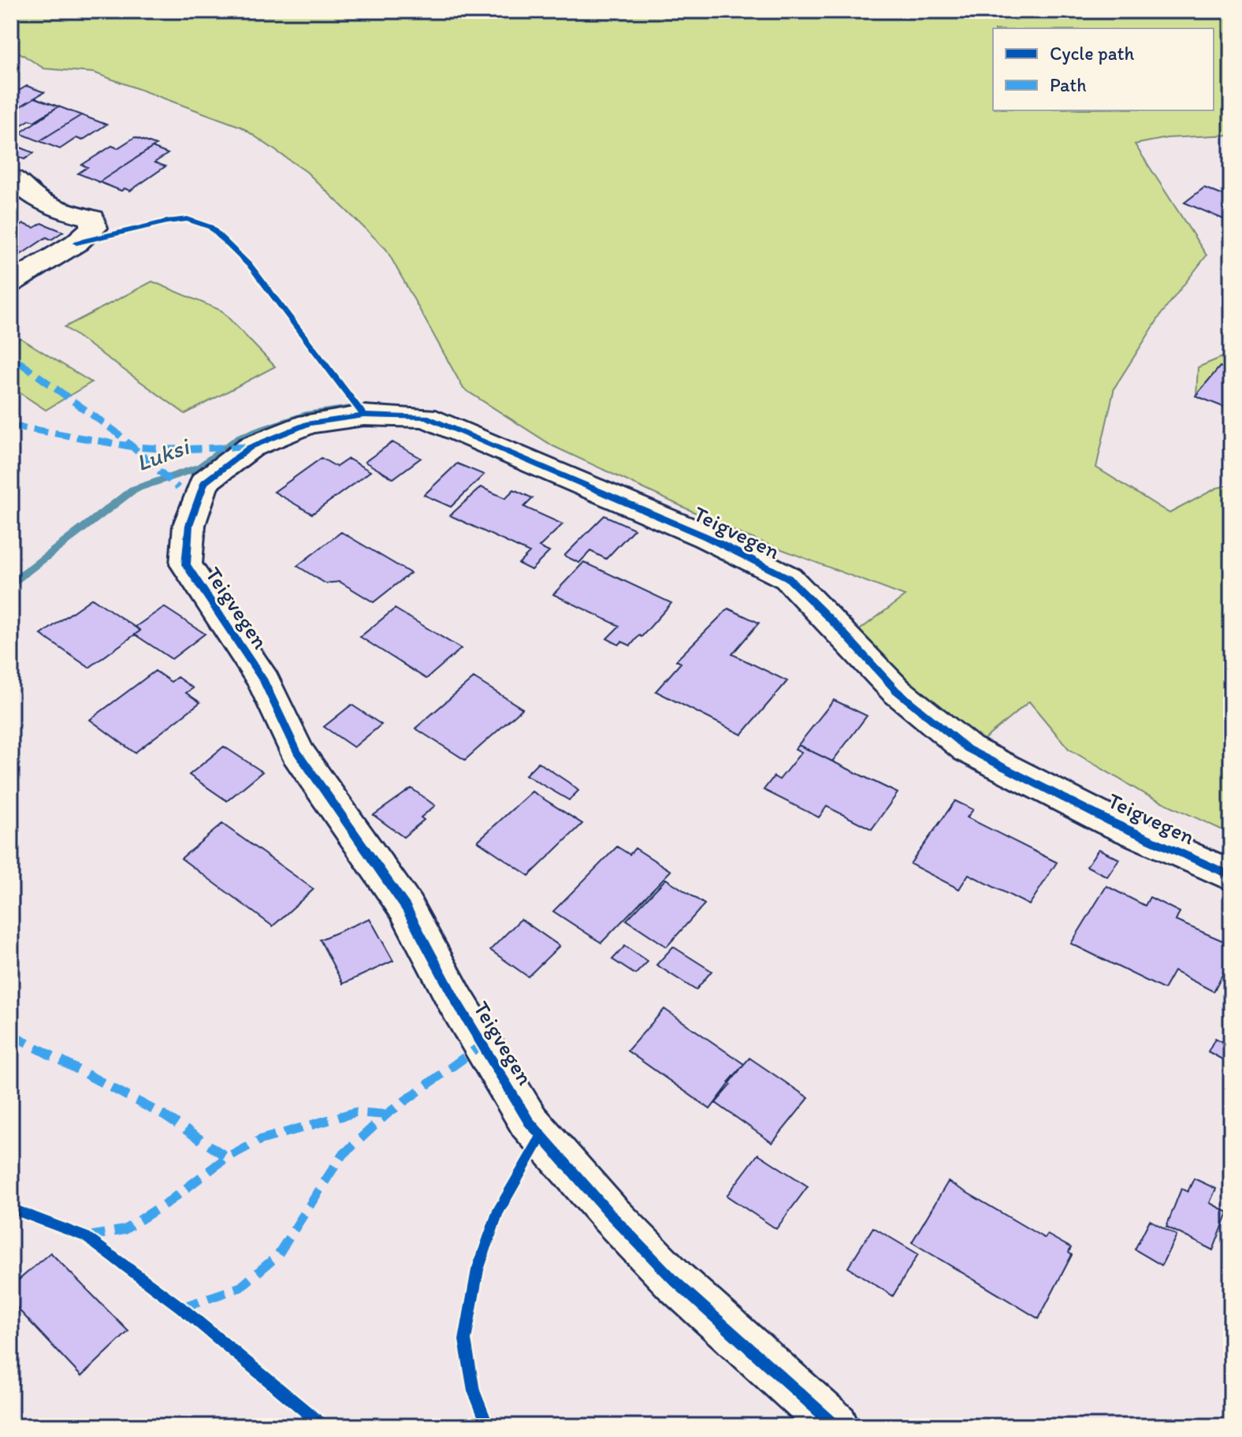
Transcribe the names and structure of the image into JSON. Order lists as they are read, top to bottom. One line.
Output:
{"streets":{"street":["Teigvegen"]},"water":["Luksi"],"legend":["Cycle path","Path"]}
